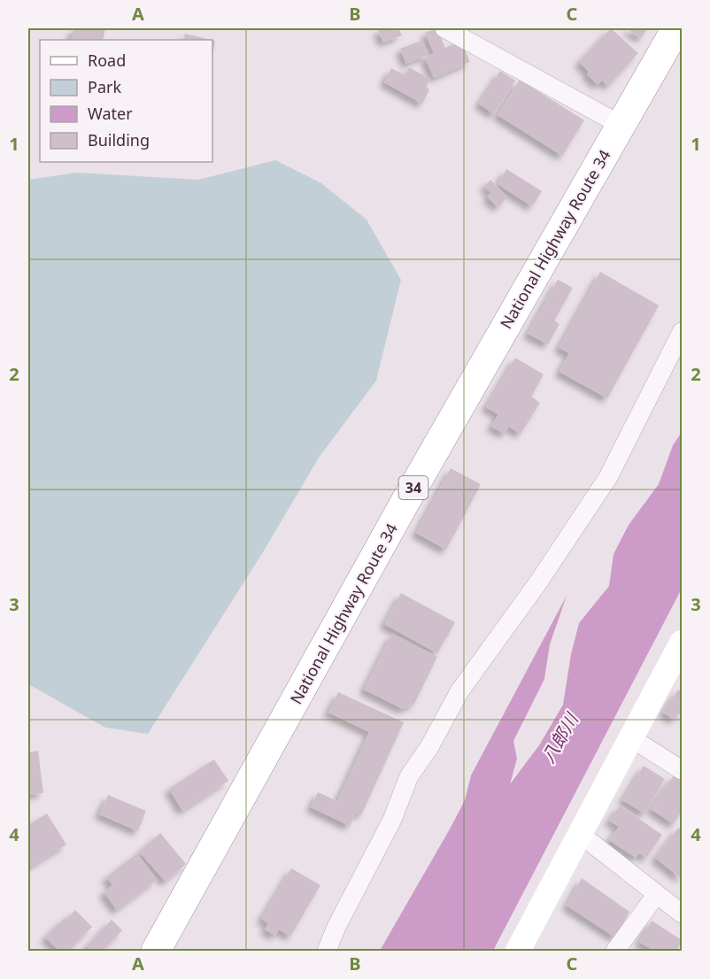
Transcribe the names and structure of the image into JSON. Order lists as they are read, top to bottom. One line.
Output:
{"streets":{"highway":["National Highway Route 34","34"]},"water":["八郎川"],"legend":["Road","Park","Water","Building"],"grid":{"columns":["A","B","C"],"rows":["1","2","3","4"]}}
